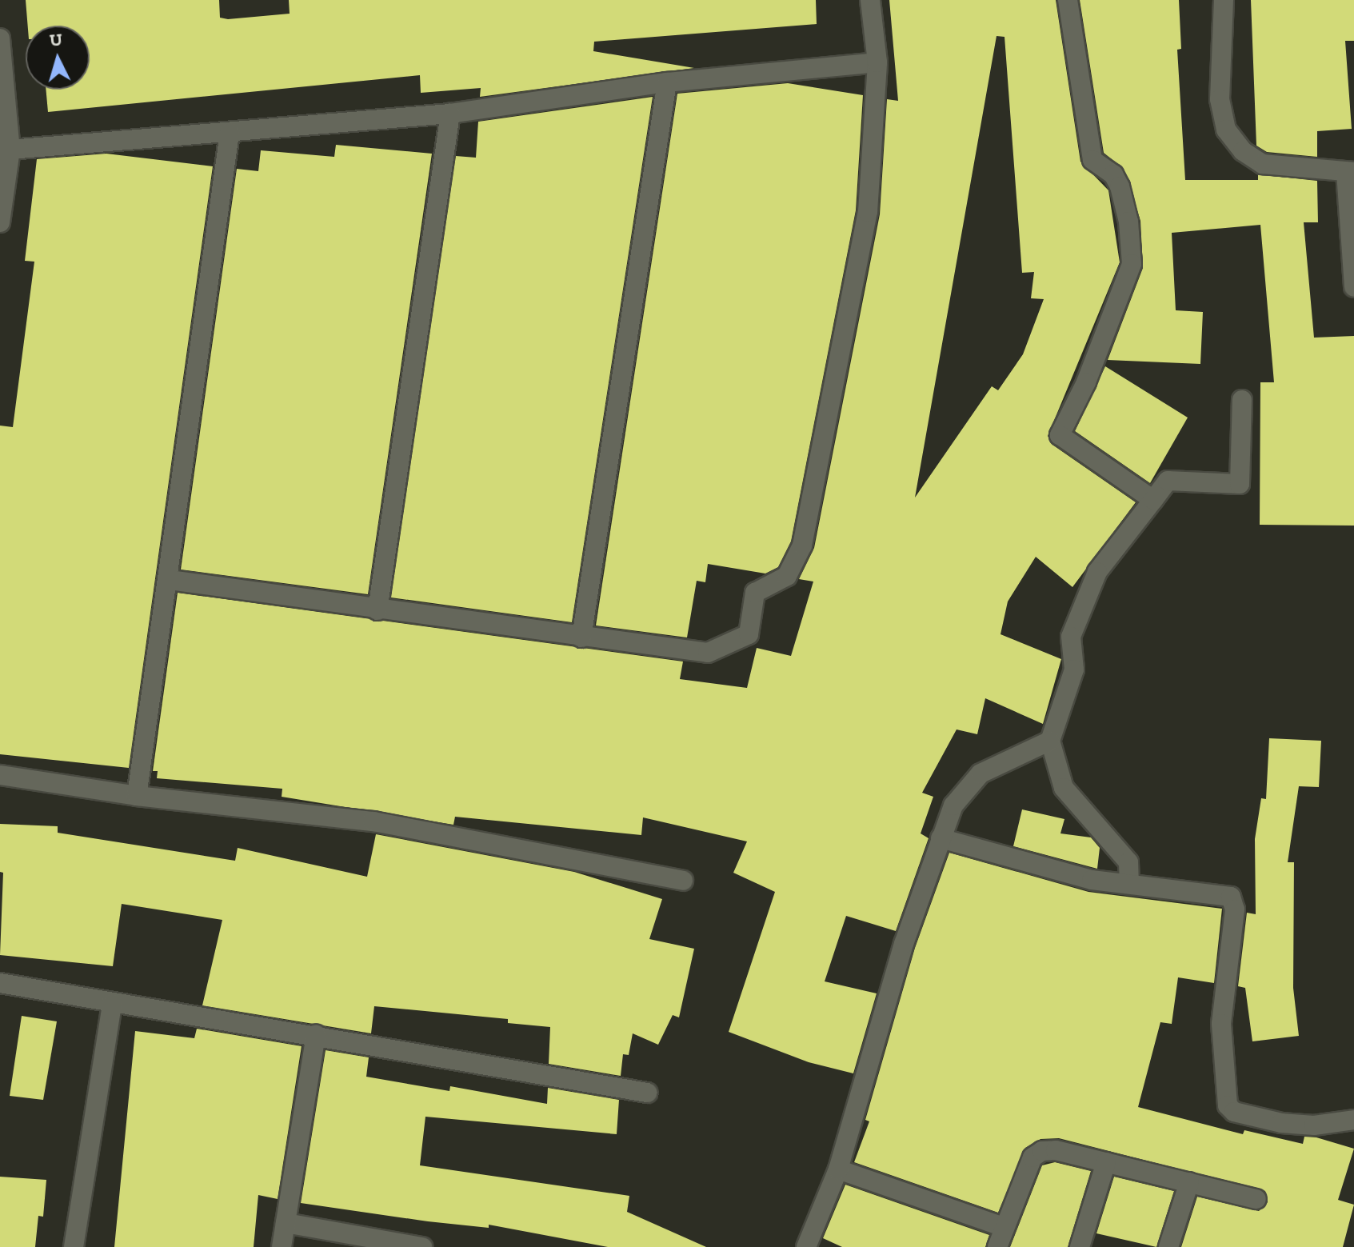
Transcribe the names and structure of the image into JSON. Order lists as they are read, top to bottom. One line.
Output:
{"north":"top"}
